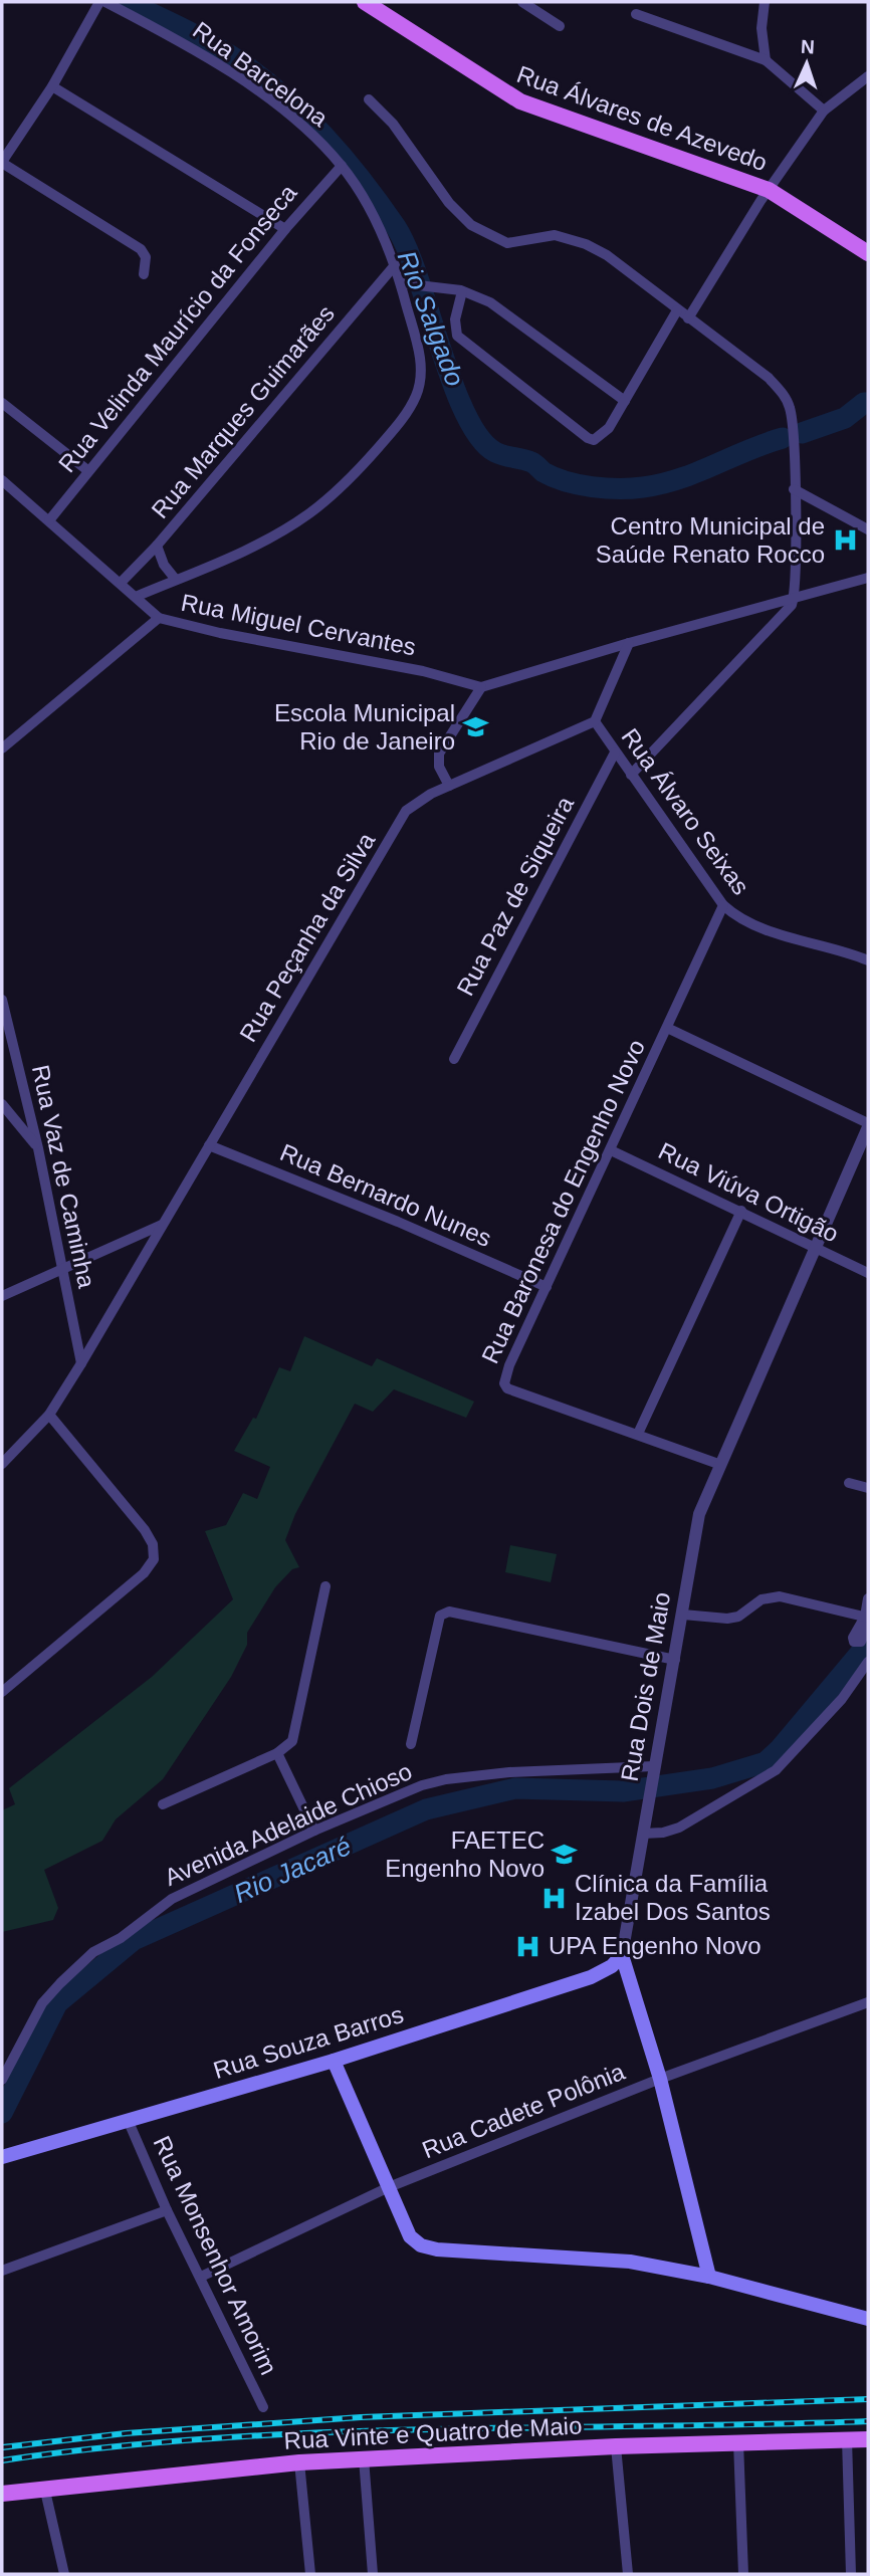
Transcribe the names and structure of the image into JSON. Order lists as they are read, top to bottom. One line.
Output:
{"streets":{"main road":["Rua Álvares de Azevedo","Rua Dois de Maio","Rua Souza Barros","Rua Vinte e Quatro de Maio"],"street":["Rua Barcelona","Rua Velinda Maurício da Fonseca","Rua Marques Guimarães","Rua Miguel Cervantes","Rua Álvaro Seixas","Rua Paz de Siqueira","Rua Peçanha da Silva","Rua Vaz de Caminha","Rua Viúva Ortigão","Rua Bernardo Nunes","Rua Baronesa do Engenho Novo","Avenida Adelaide Chioso","Rua Cadete Polônia","Rua Monsenhor Amorim"]},"crossings":[["Rua Barcelona","Rua Velinda Maurício da Fonseca"],["Rua Barcelona","Rua Marques Guimarães"],["Rua Velinda Maurício da Fonseca","Rua Miguel Cervantes"],["Rua Marques Guimarães","Rua Miguel Cervantes"],["Rua Álvaro Seixas","Rua Paz de Siqueira"],["Rua Álvaro Seixas","Rua Peçanha da Silva"],["Rua Álvaro Seixas","Rua Baronesa do Engenho Novo"],["Rua Peçanha da Silva","Rua Vaz de Caminha"],["Rua Peçanha da Silva","Rua Bernardo Nunes"],["Rua Viúva Ortigão","Rua Baronesa do Engenho Novo"],["Rua Viúva Ortigão","Rua Dois de Maio"],["Rua Bernardo Nunes","Rua Baronesa do Engenho Novo"],["Rua Baronesa do Engenho Novo","Rua Dois de Maio"],["Rua Dois de Maio","Avenida Adelaide Chioso"],["Rua Dois de Maio","Rua Souza Barros"],["Rua Dois de Maio","Rua Cadete Polônia"],["Rua Souza Barros","Rua Monsenhor Amorim"],["Rua Cadete Polônia","Rua Monsenhor Amorim"]],"water":["Rio Salgado","Rio Jacaré"],"places":{"hospital":["Centro Municipal de Saúde Renato Rocco","Clínica da Família Izabel Dos Santos","UPA Engenho Novo"],"school or university":["Escola Municipal Rio de Janeiro","FAETEC Engenho Novo"]},"north":"top"}
